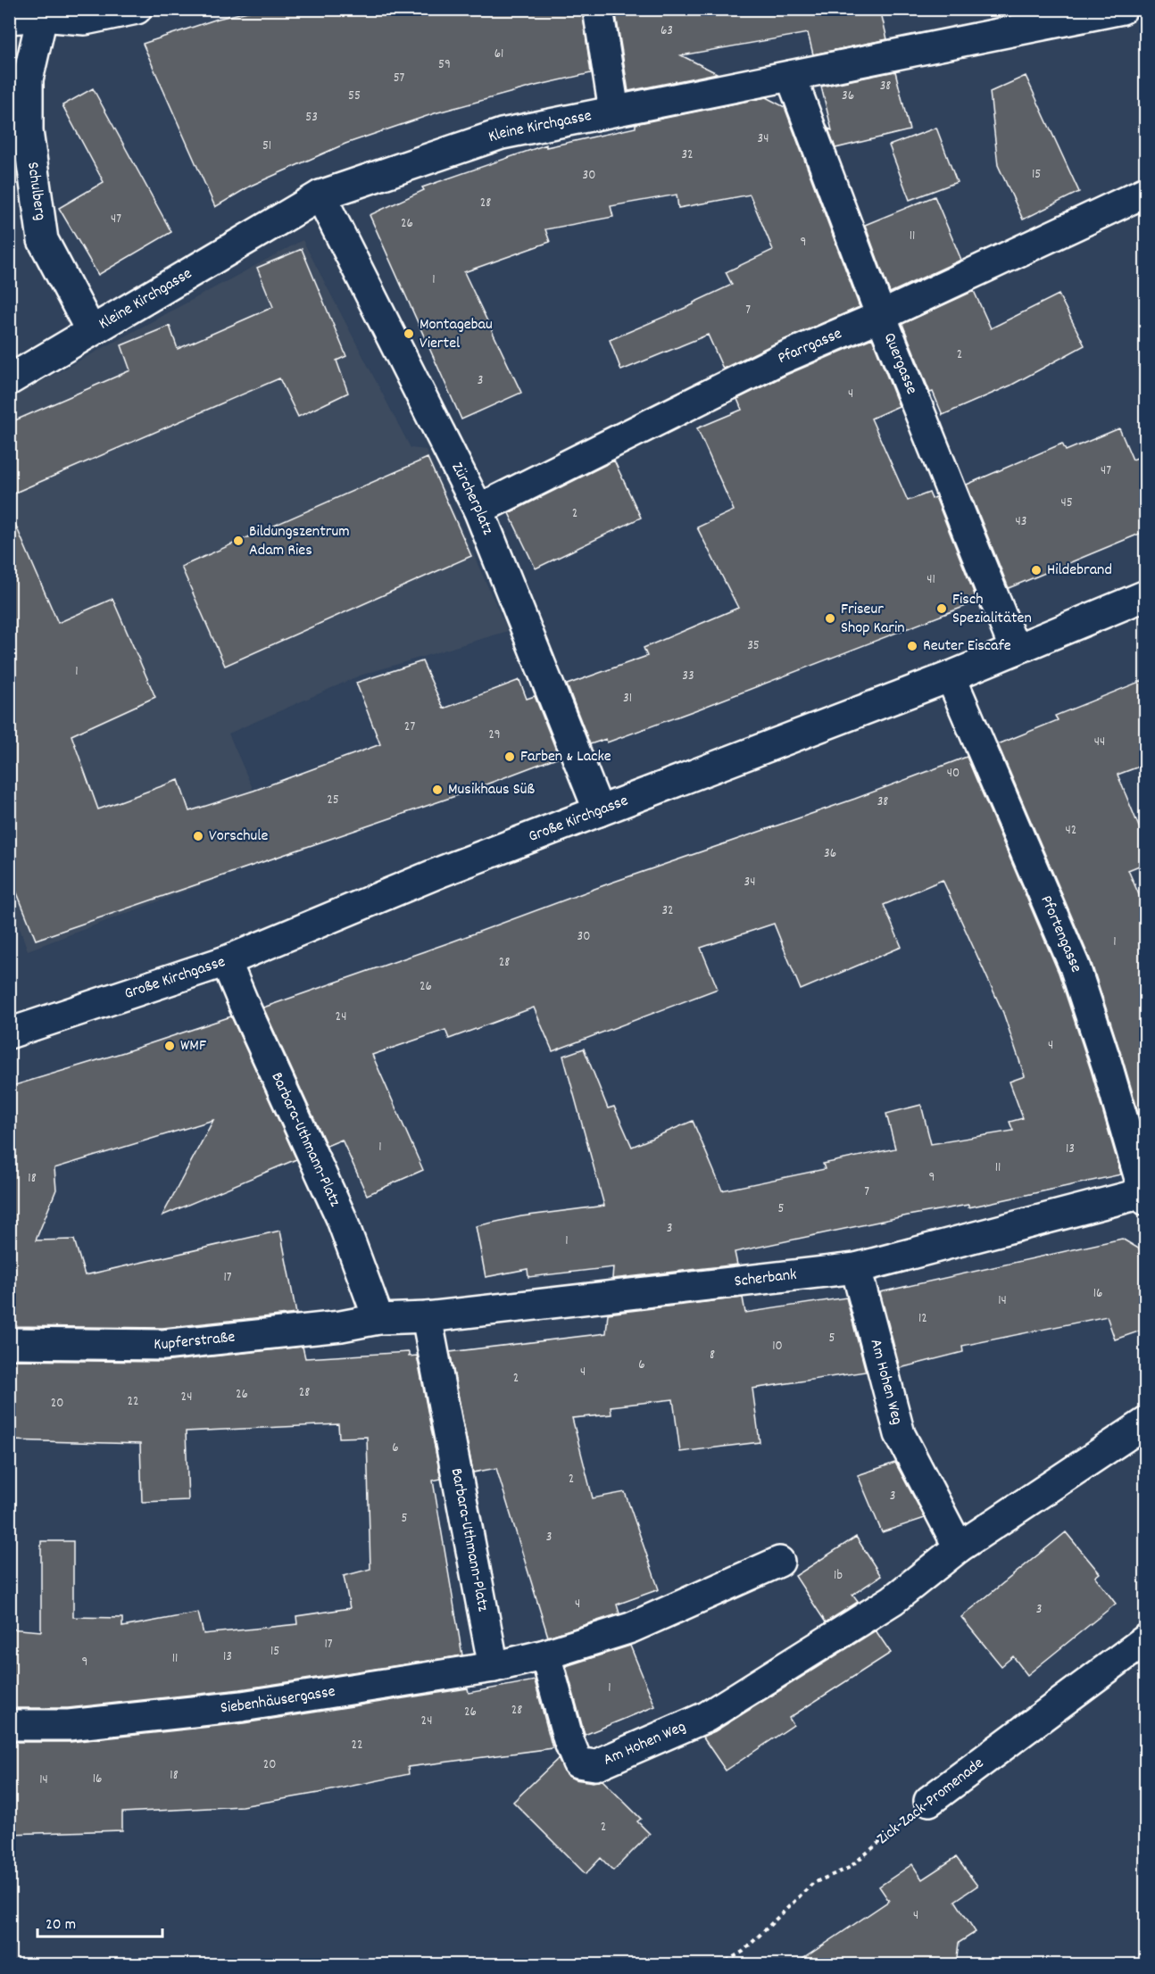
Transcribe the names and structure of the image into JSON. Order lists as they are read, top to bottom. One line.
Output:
{"streets":{"street":["Kleine Kirchgasse","Schulberg","Pfarrgasse","Quergasse","Zürcherplatz","Große Kirchgasse","Pfortengasse","Barbara-Uthmann-Platz","Scherbank","Kupferstraße","Am Hohen Weg","Siebenhäusergasse","Zick-Zack-Promenade"]},"crossings":[["Kleine Kirchgasse","Schulberg"],["Kleine Kirchgasse","Quergasse"],["Kleine Kirchgasse","Zürcherplatz"],["Pfarrgasse","Quergasse"],["Pfarrgasse","Zürcherplatz"],["Quergasse","Große Kirchgasse"],["Zürcherplatz","Große Kirchgasse"],["Große Kirchgasse","Pfortengasse"],["Große Kirchgasse","Barbara-Uthmann-Platz"],["Pfortengasse","Scherbank"],["Barbara-Uthmann-Platz","Scherbank"],["Barbara-Uthmann-Platz","Kupferstraße"],["Barbara-Uthmann-Platz","Siebenhäusergasse"],["Scherbank","Kupferstraße"],["Scherbank","Am Hohen Weg"],["Am Hohen Weg","Siebenhäusergasse"]],"places":["Montagebau Viertel","Bildungszentrum Adam Ries","Hildebrand","Fisch Spezialitäten","Friseur Shop Karin","Reuter Eiscafe","Farben & Lacke","Musikhaus Süß","Vorschule","WMF"],"house_numbers":["63","61","59","57","38","55","36","53","34","51","32","15","30","28","47","26","11","9","1","7","2","3","4","47","45","2","43","41","35","1","33","31","27","29","44","40","25","38","42","36","34","32","30","1","28","26","24","4","1","13","11","9","18","7","5","3","1","17","16","14","12","5","10","8","6","4","2","28","26","24","22","20","6","2","3","5","3","1b","4","3","17","15","13","11","9","1","28","26","24","22","20","18","16","14","2","4"],"scale_bar":"20 m"}
